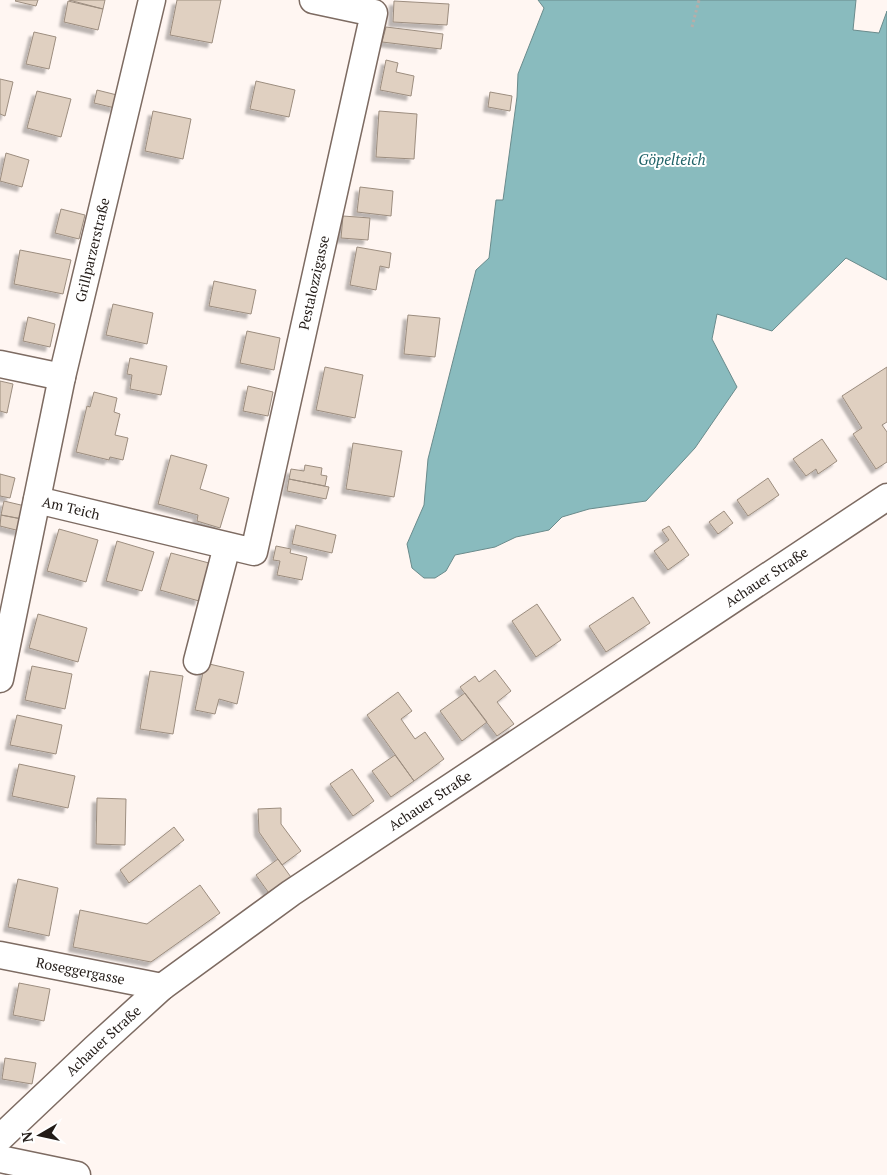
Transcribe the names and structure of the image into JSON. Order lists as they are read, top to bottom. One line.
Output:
{"streets":{"street":["Grillparzerstraße","Pestalozzigasse","Am Teich","Achauer Straße","Roseggergasse"]},"crossings":[["Grillparzerstraße","Am Teich"],["Pestalozzigasse","Am Teich"],["Achauer Straße","Roseggergasse"]],"water":["Göpelteich"],"north":"left"}
